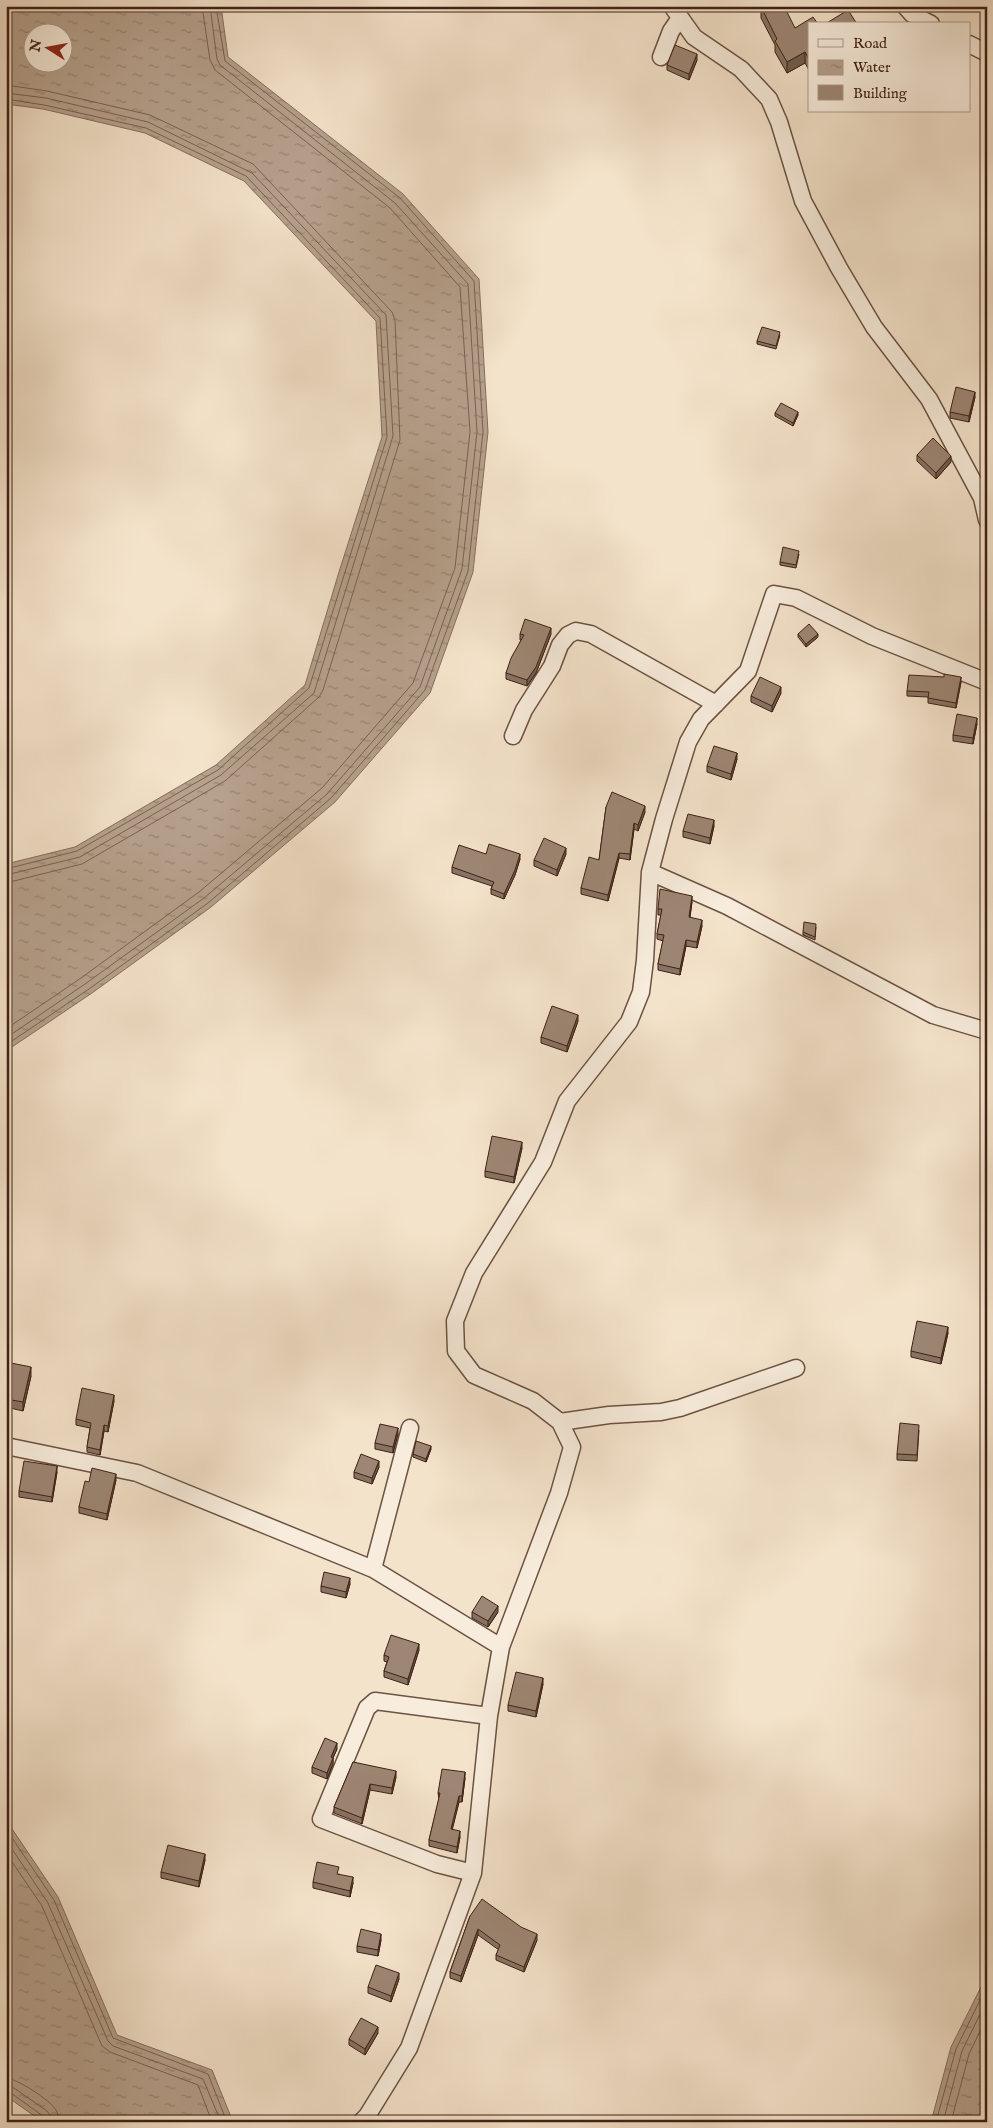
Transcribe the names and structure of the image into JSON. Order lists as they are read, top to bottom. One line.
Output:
{"legend":["Road","Water","Building"],"north":"left"}
